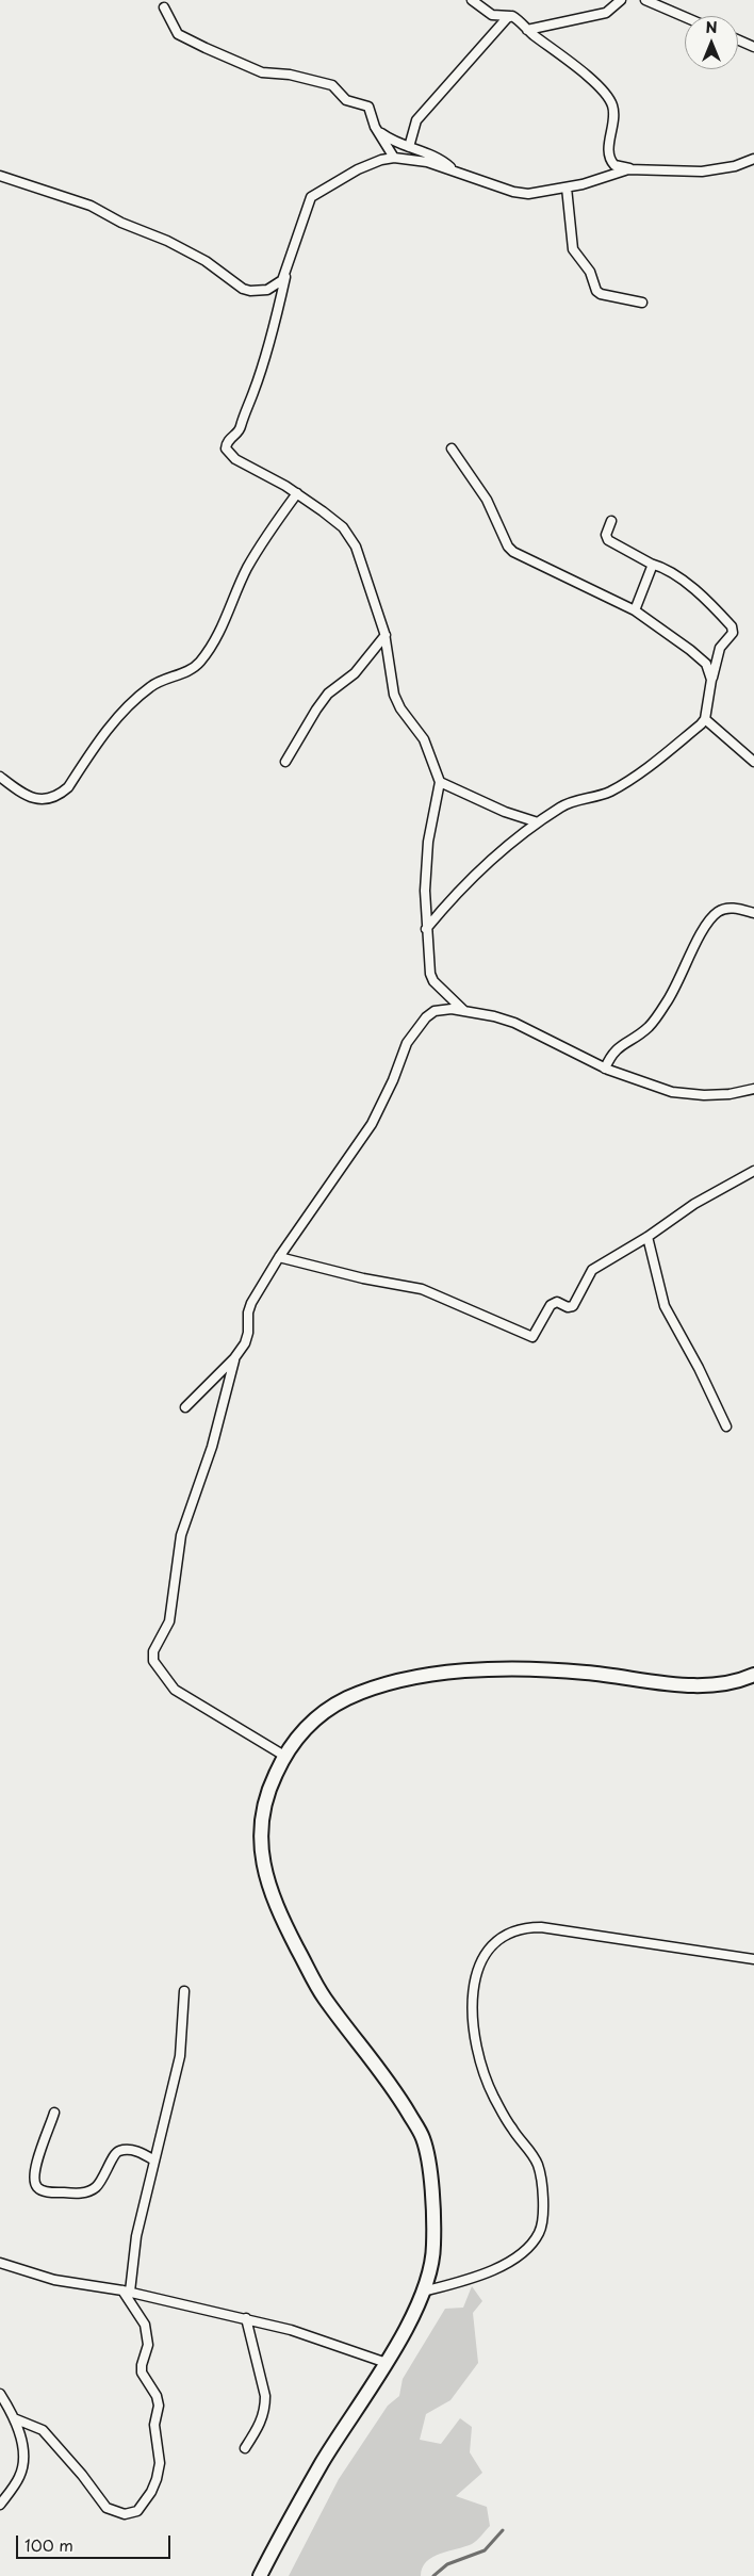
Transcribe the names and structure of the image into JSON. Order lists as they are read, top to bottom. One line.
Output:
{"scale_bar":"100 m","north":"top"}
